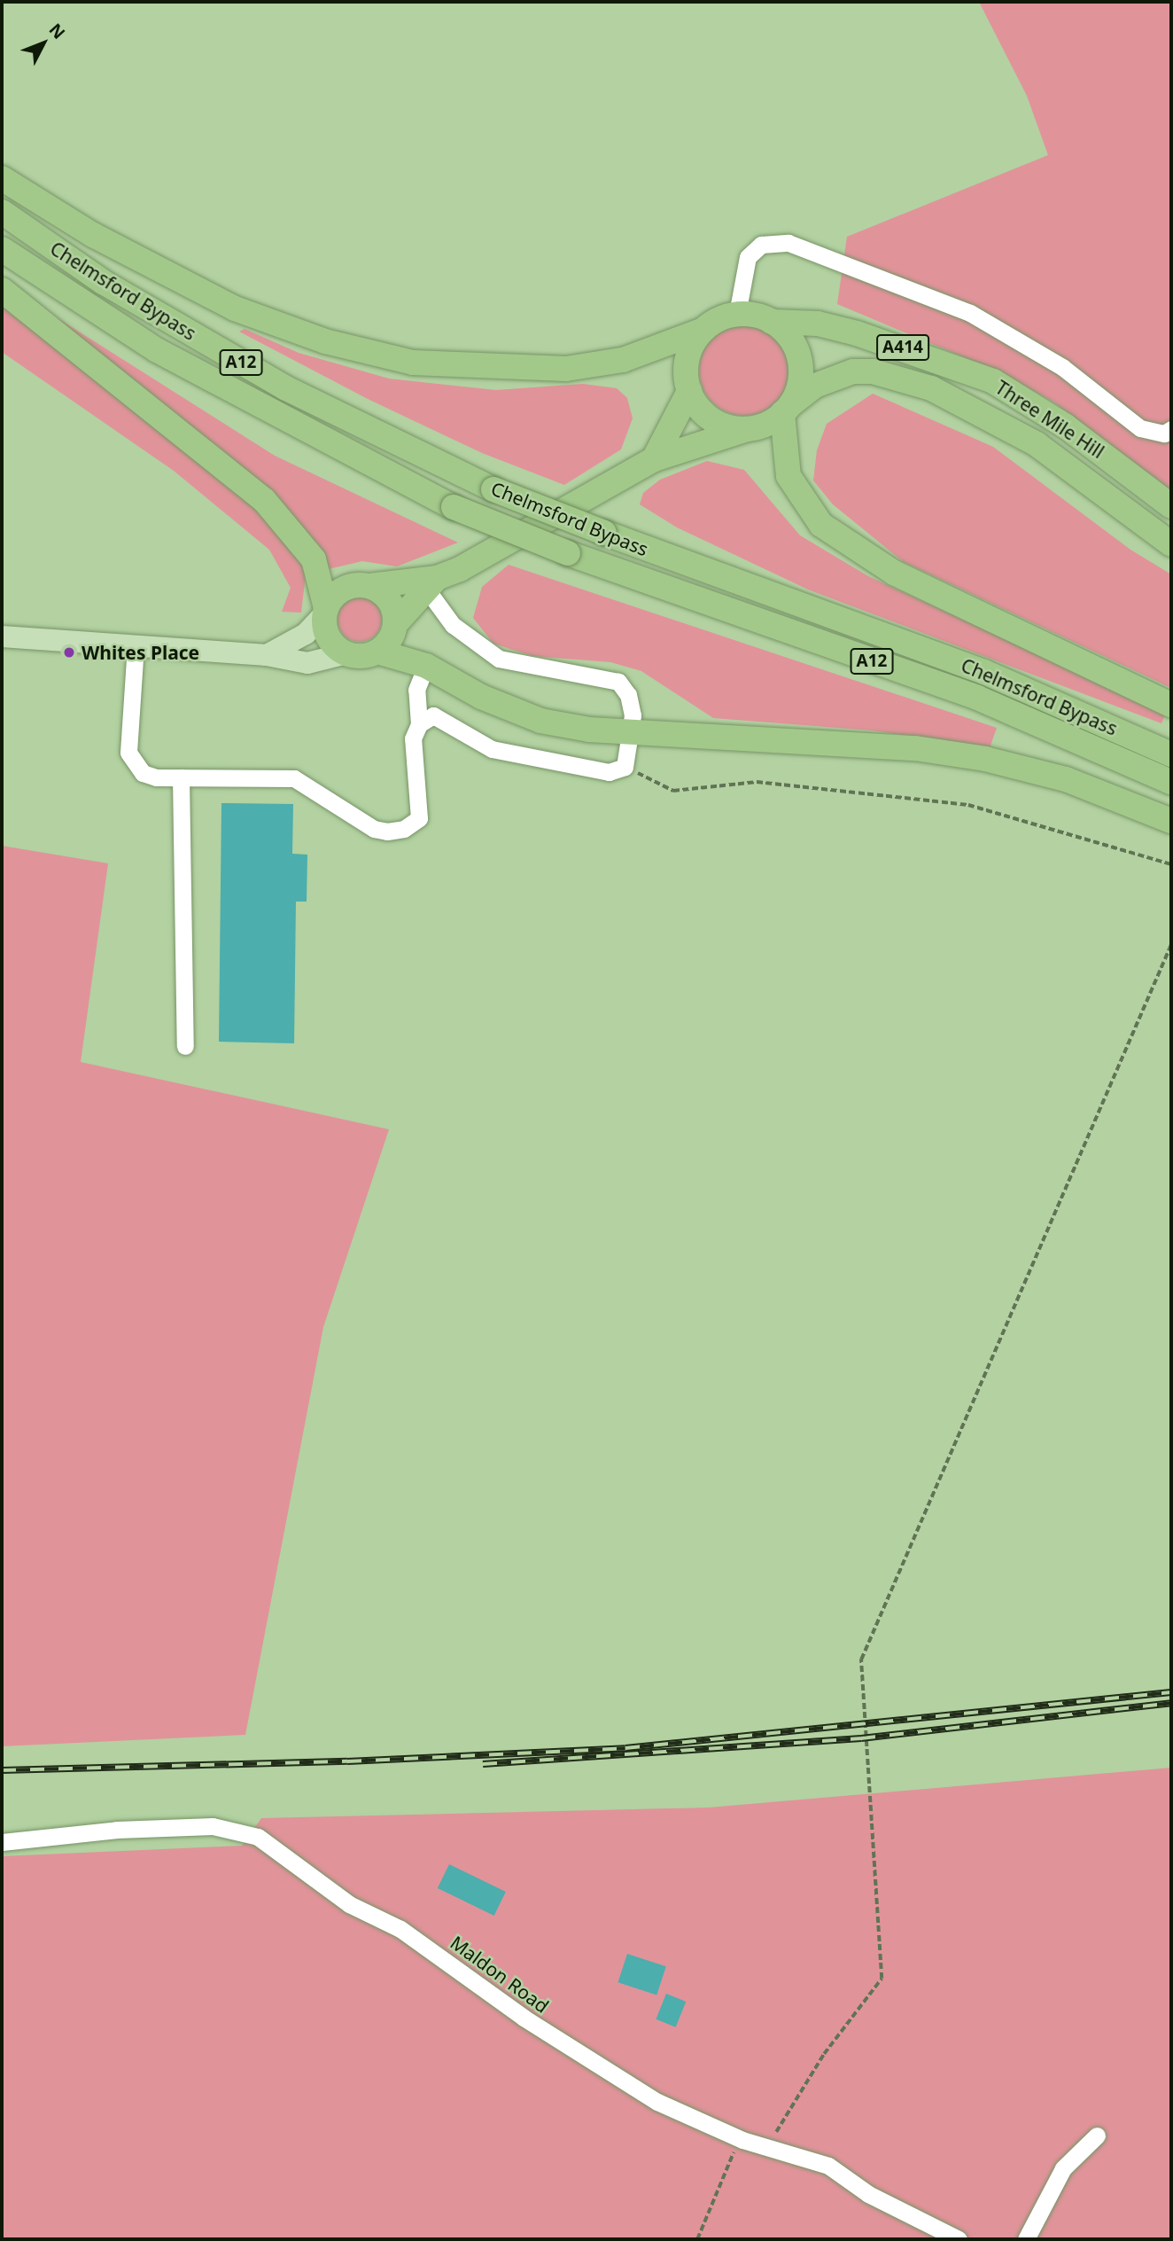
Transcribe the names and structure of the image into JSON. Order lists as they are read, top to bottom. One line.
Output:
{"streets":{"highway":["Chelmsford Bypass","A414","A12","Three Mile Hill"],"street":["Maldon Road"]},"places":["Whites Place"],"north":"top right"}
